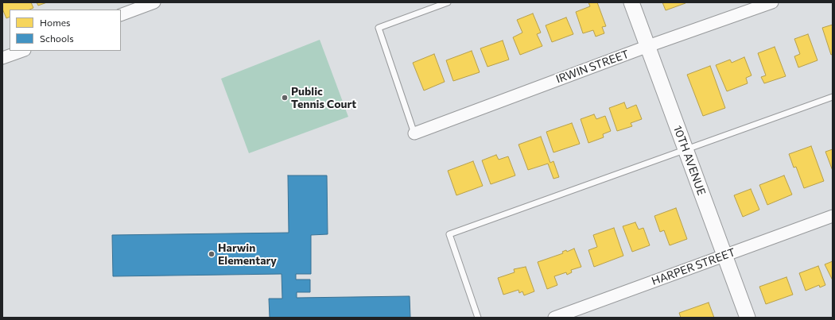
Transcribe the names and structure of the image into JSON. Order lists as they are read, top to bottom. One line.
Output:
{"streets":{"street":["IRWIN STREET","10TH AVENUE","HARPER STREET"]},"crossings":[["IRWIN STREET","10TH AVENUE"],["10TH AVENUE","HARPER STREET"]],"places":["Public Tennis Court","Harwin Elementary"],"legend":["Homes","Schools"]}
